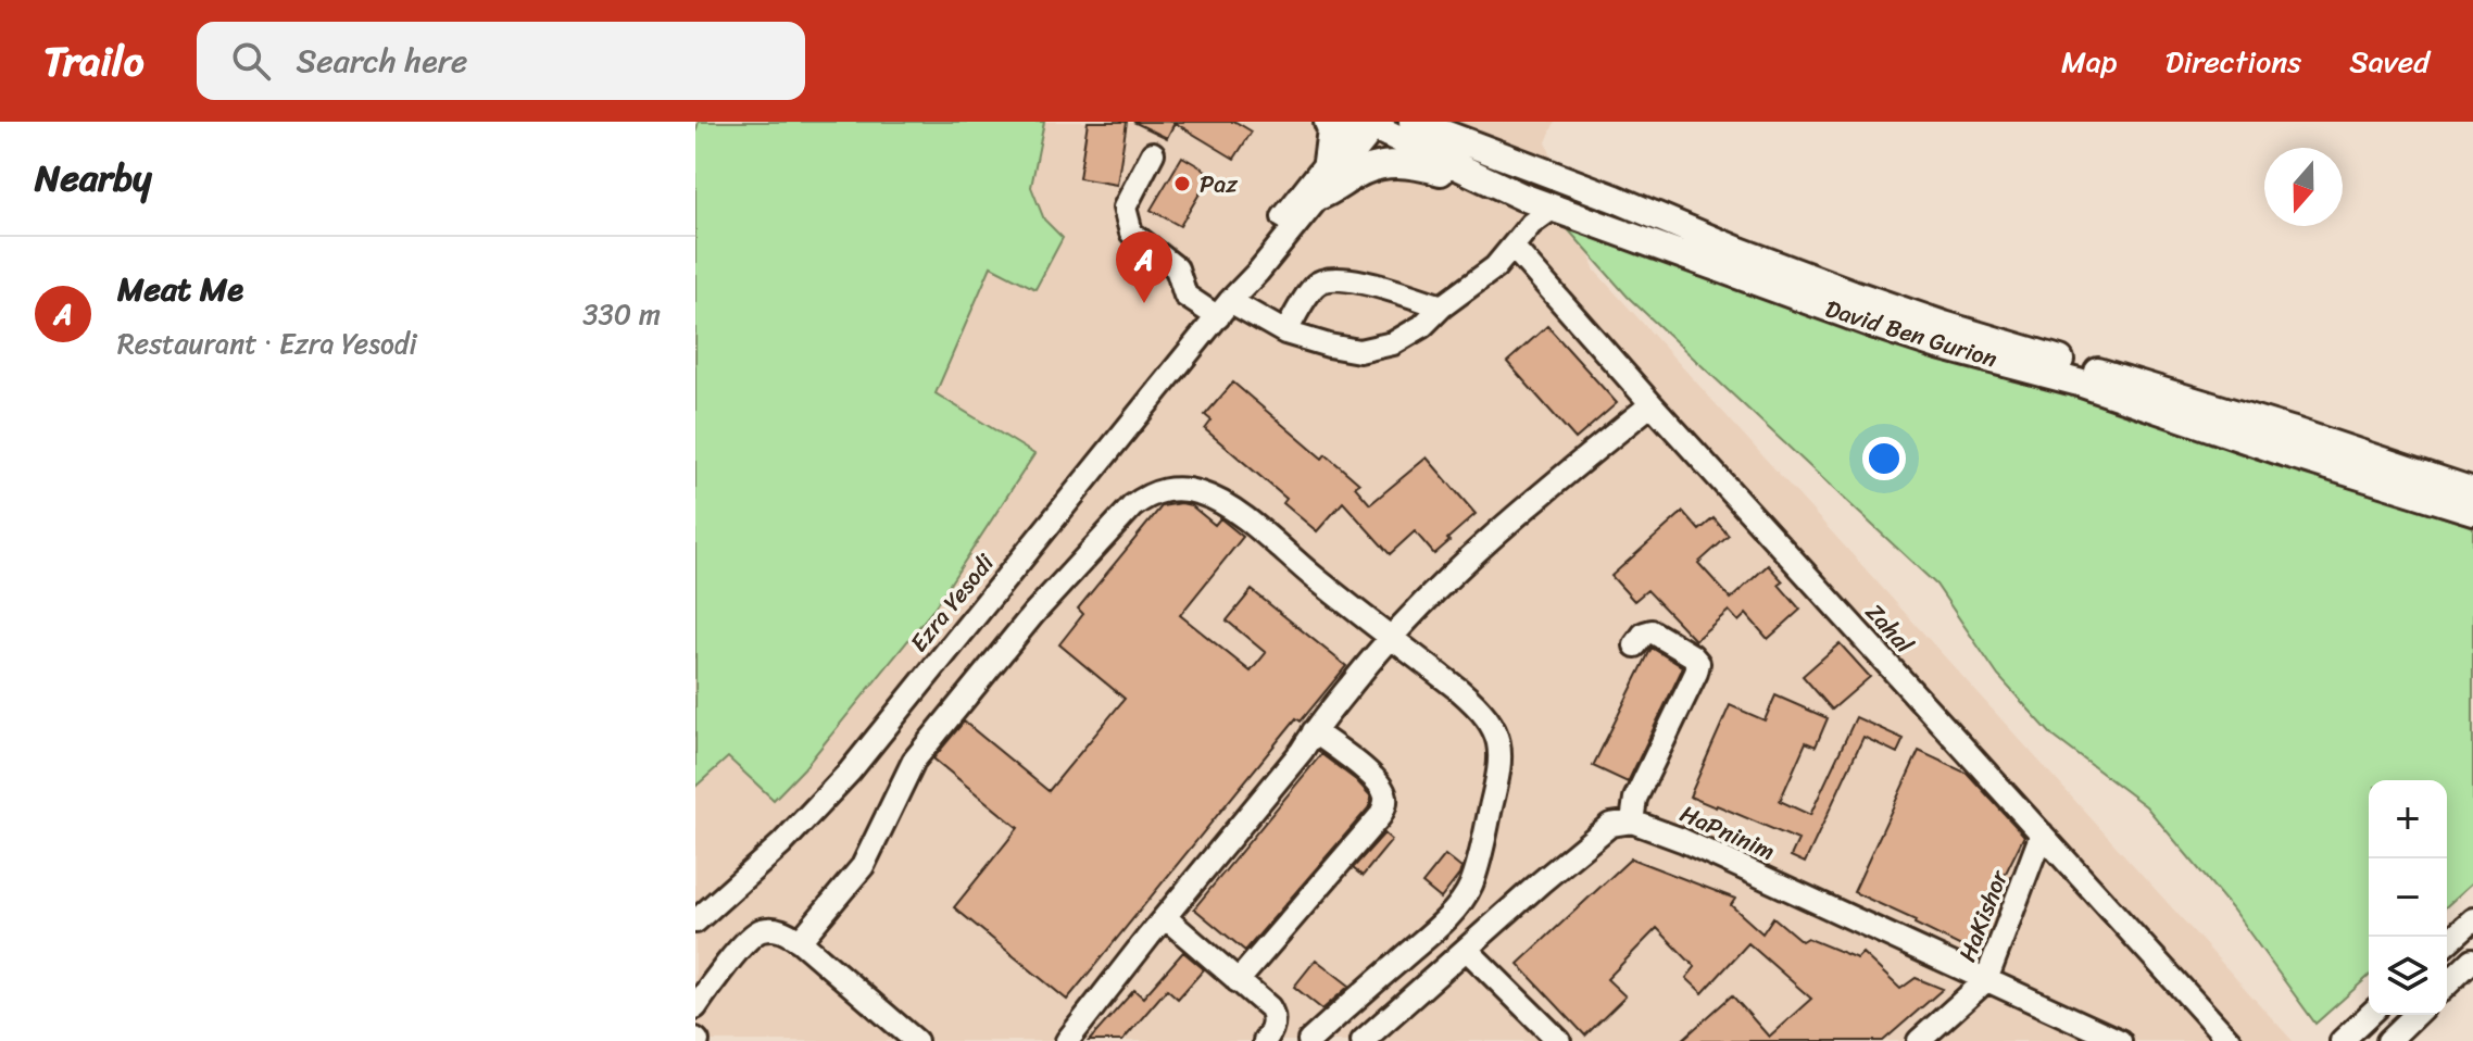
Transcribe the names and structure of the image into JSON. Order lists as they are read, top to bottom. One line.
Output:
{"streets":{"main road":["David Ben Gurion"],"street":["Ezra Yesodi","Zahal","HaPninim","HaKishor"]},"crossings":[["David Ben Gurion","Ezra Yesodi"],["Zahal","HaKishor"],["HaPninim","HaKishor"]],"places":["Paz"],"north":"bottom","page":{"header":"Trailo","search":"Search here","nav":["Map","Directions","Saved"],"heading":"Nearby","pins":"A","list":[{"mark":"A","name":"Meat Me","note":"Restaurant · Ezra Yesodi","value":"330 m"}],"map_buttons":["+","−"]}}
